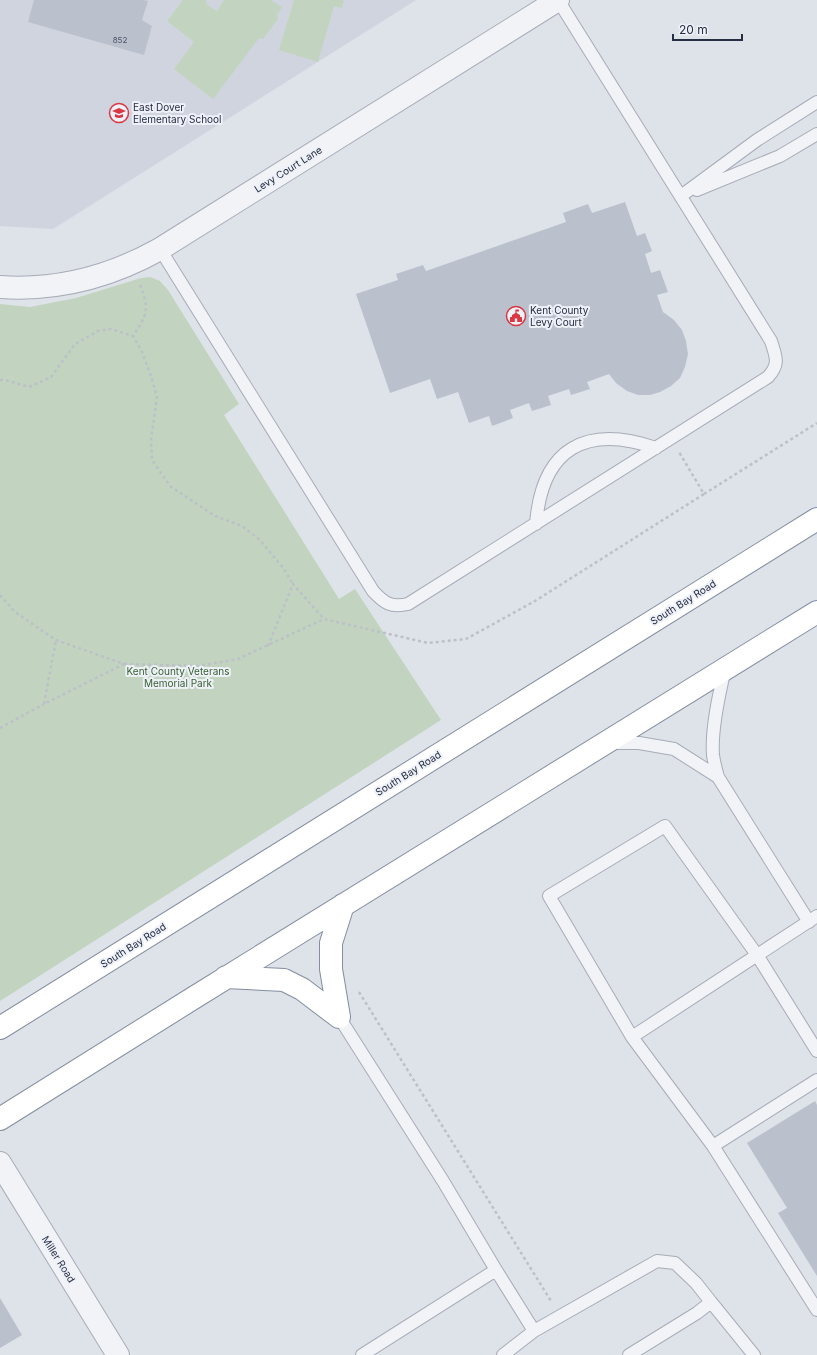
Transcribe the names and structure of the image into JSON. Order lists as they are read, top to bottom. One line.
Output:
{"streets":{"highway":["South Bay Road"],"street":["Levy Court Lane","Miller Road"]},"parks":["Kent County Veterans Memorial Park"],"places":{"school or university":["East Dover Elementary School"],"public building":["Kent County Levy Court"]},"house_numbers":["852"],"scale_bar":"20 m"}
